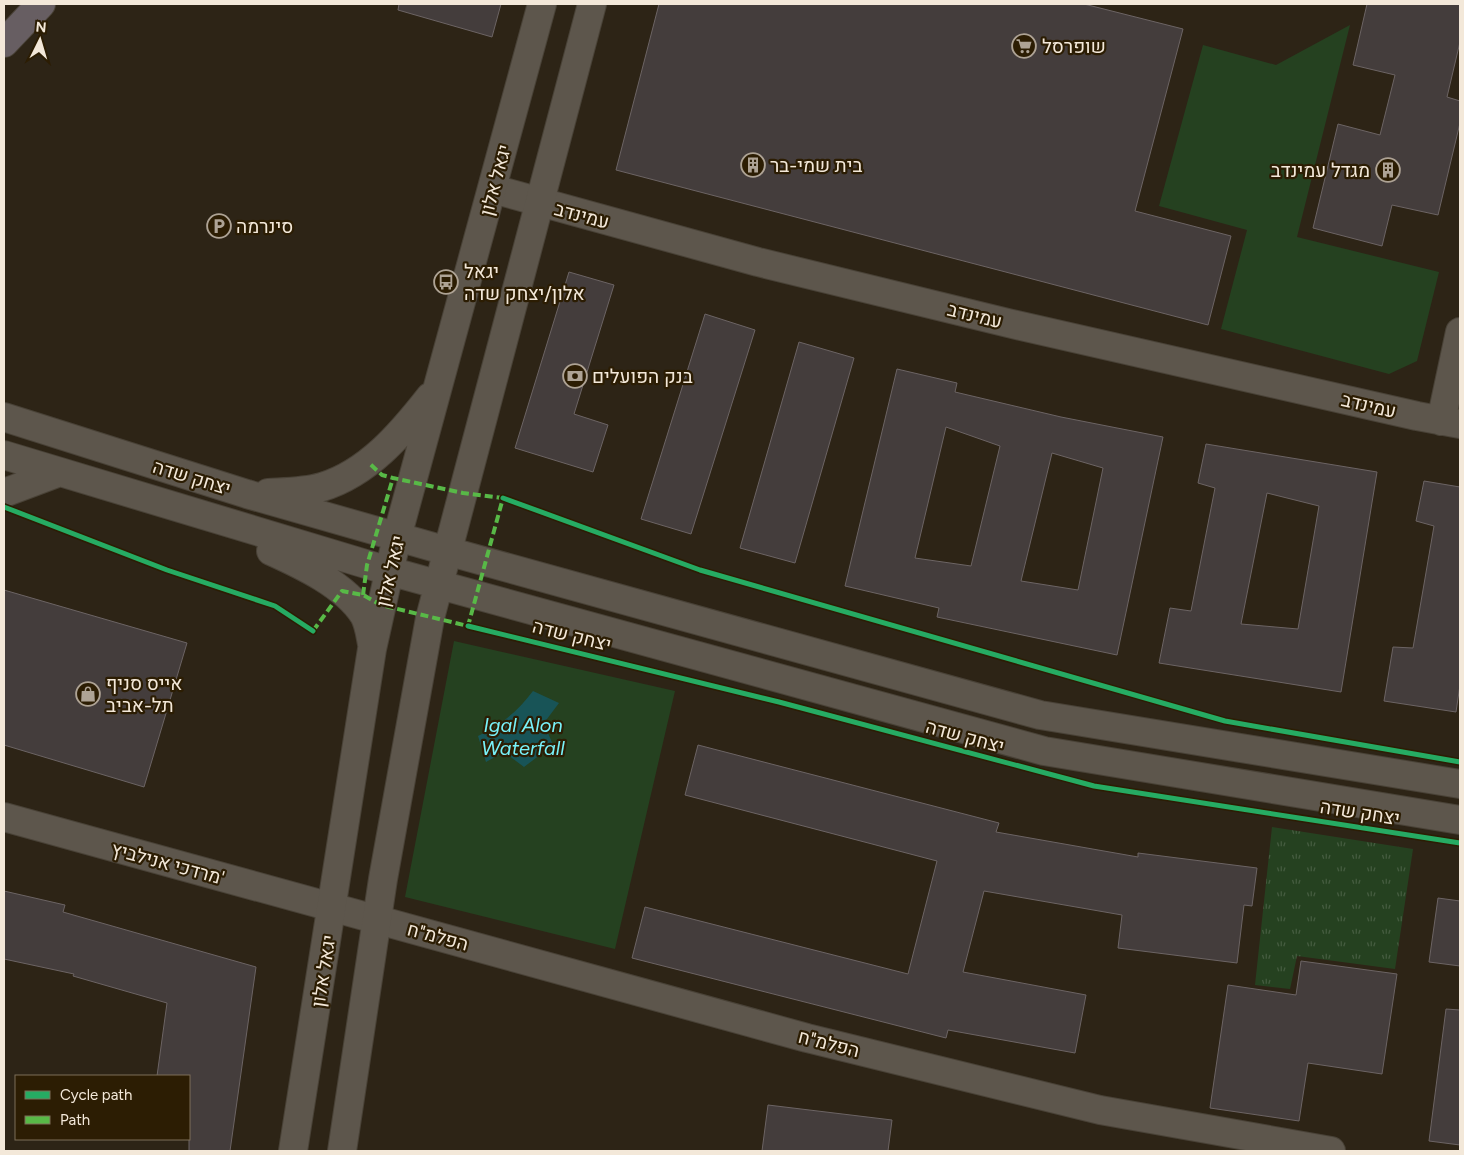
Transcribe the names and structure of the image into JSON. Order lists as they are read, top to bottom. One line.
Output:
{"streets":{"street":["יגאל אלון","עמינדב","יצחק שדה","מרדכי אנילביץ'","הפלמ\"ח"]},"crossings":[["יגאל אלון","עמינדב"],["יגאל אלון","יצחק שדה"],["יגאל אלון","מרדכי אנילביץ'"],["יגאל אלון","הפלמ\"ח"],["מרדכי אנילביץ'","הפלמ\"ח"]],"water":["Igal Alon Waterfall"],"places":{"supermarket":["שופרסל"],"building":["בית שמי-בר","מגדל עמינדב"],"parking":["סינרמה"],"bus stop":["יגאל אלון/יצחק שדה"],"bank":["בנק הפועלים"],"shop":["אייס סניף תל-אביב"]},"legend":["Cycle path","Path"],"north":"top"}
